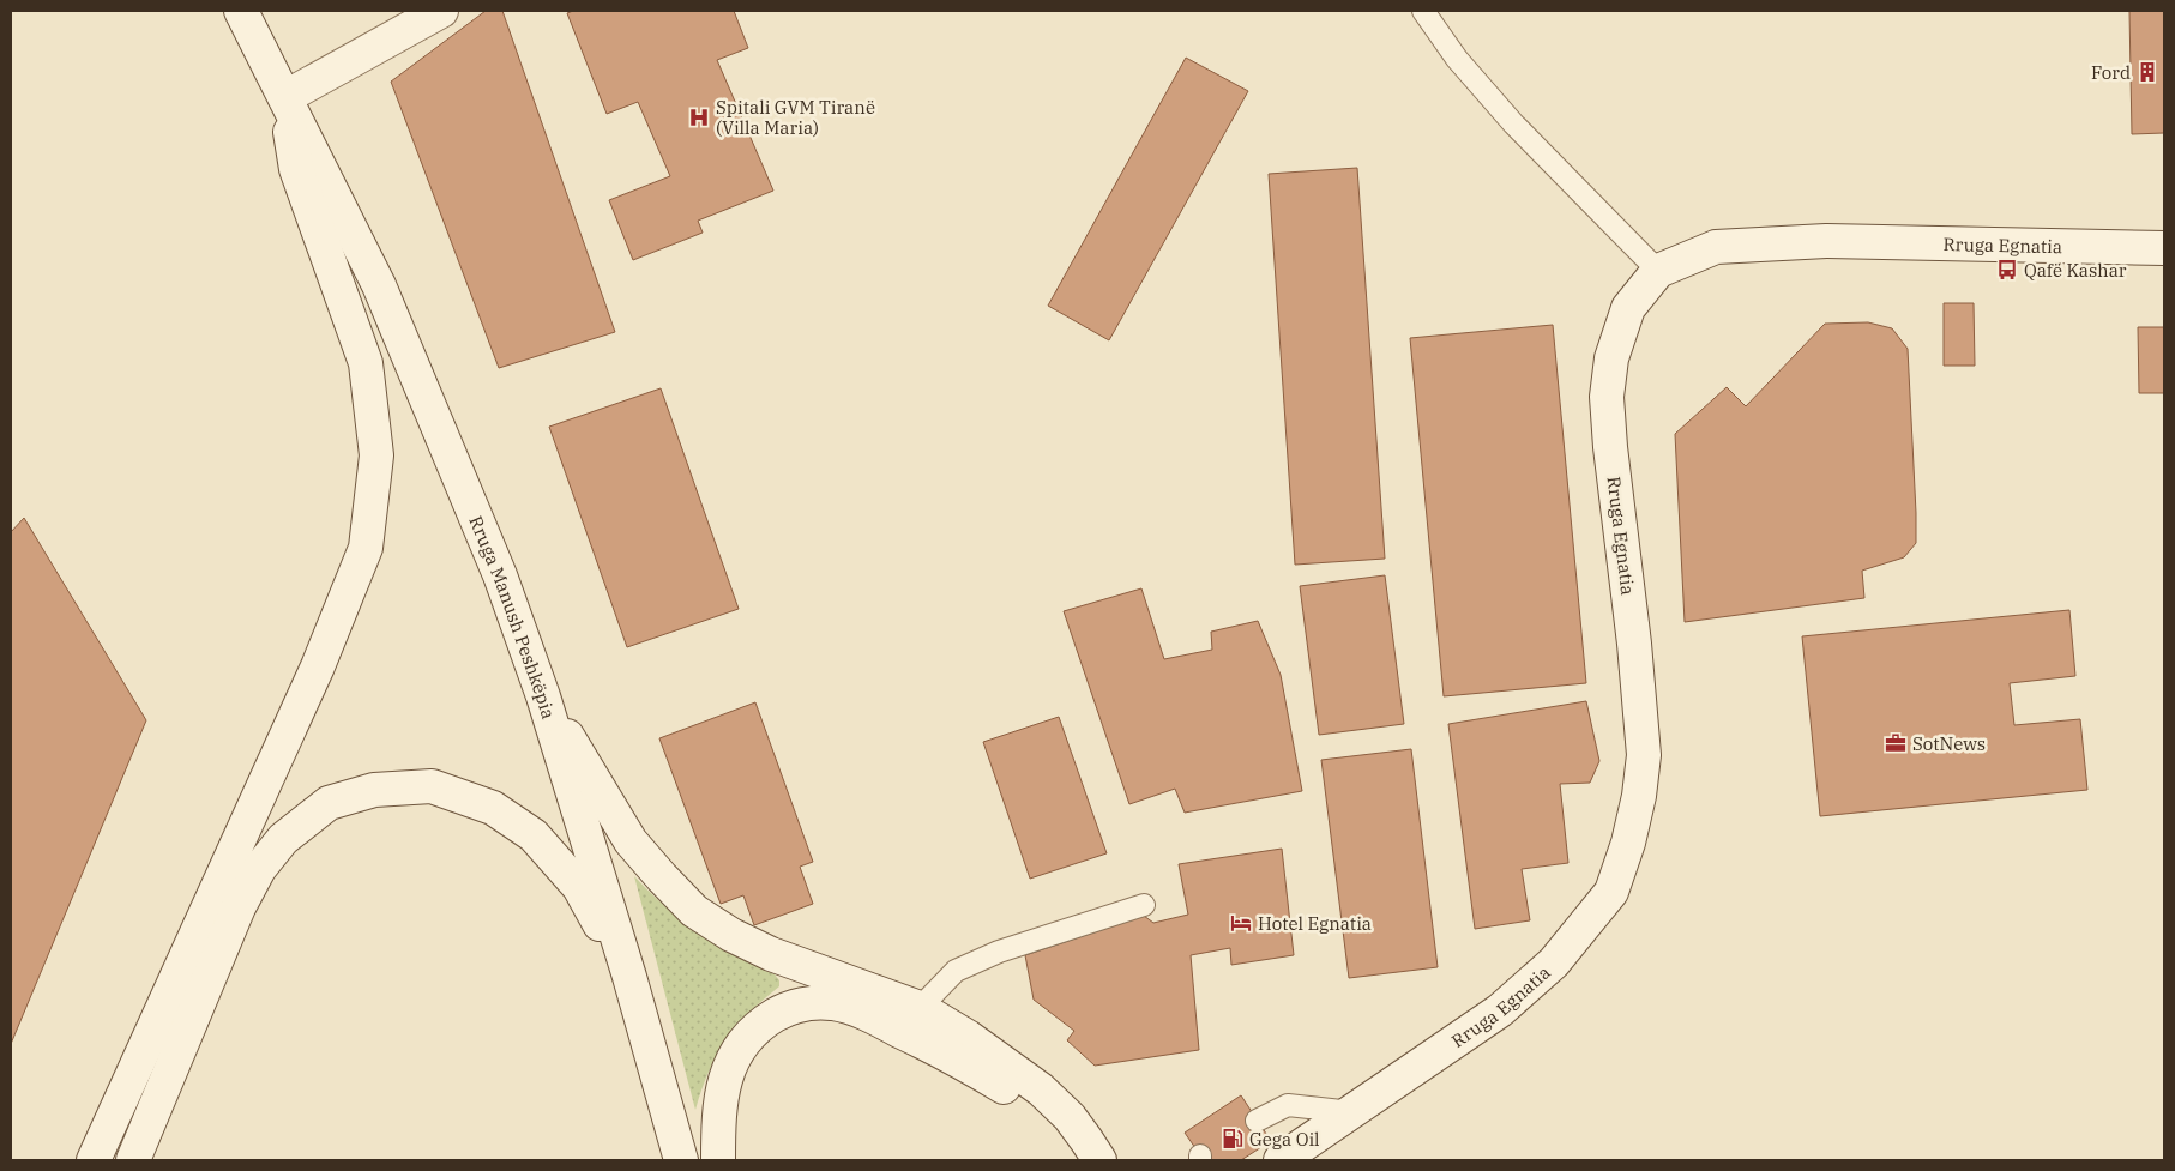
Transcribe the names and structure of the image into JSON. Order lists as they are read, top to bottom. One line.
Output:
{"streets":{"main road":["Rruga Egnatia","Rruga Manush Peshkëpia"]},"places":{"building":["Ford"],"hospital":["Spitali GVM Tiranë (Villa Maria)"],"bus stop":["Qafë Kashar"],"office":["SotNews"],"hotel":["Hotel Egnatia"],"fuel station":["Gega Oil"]}}
